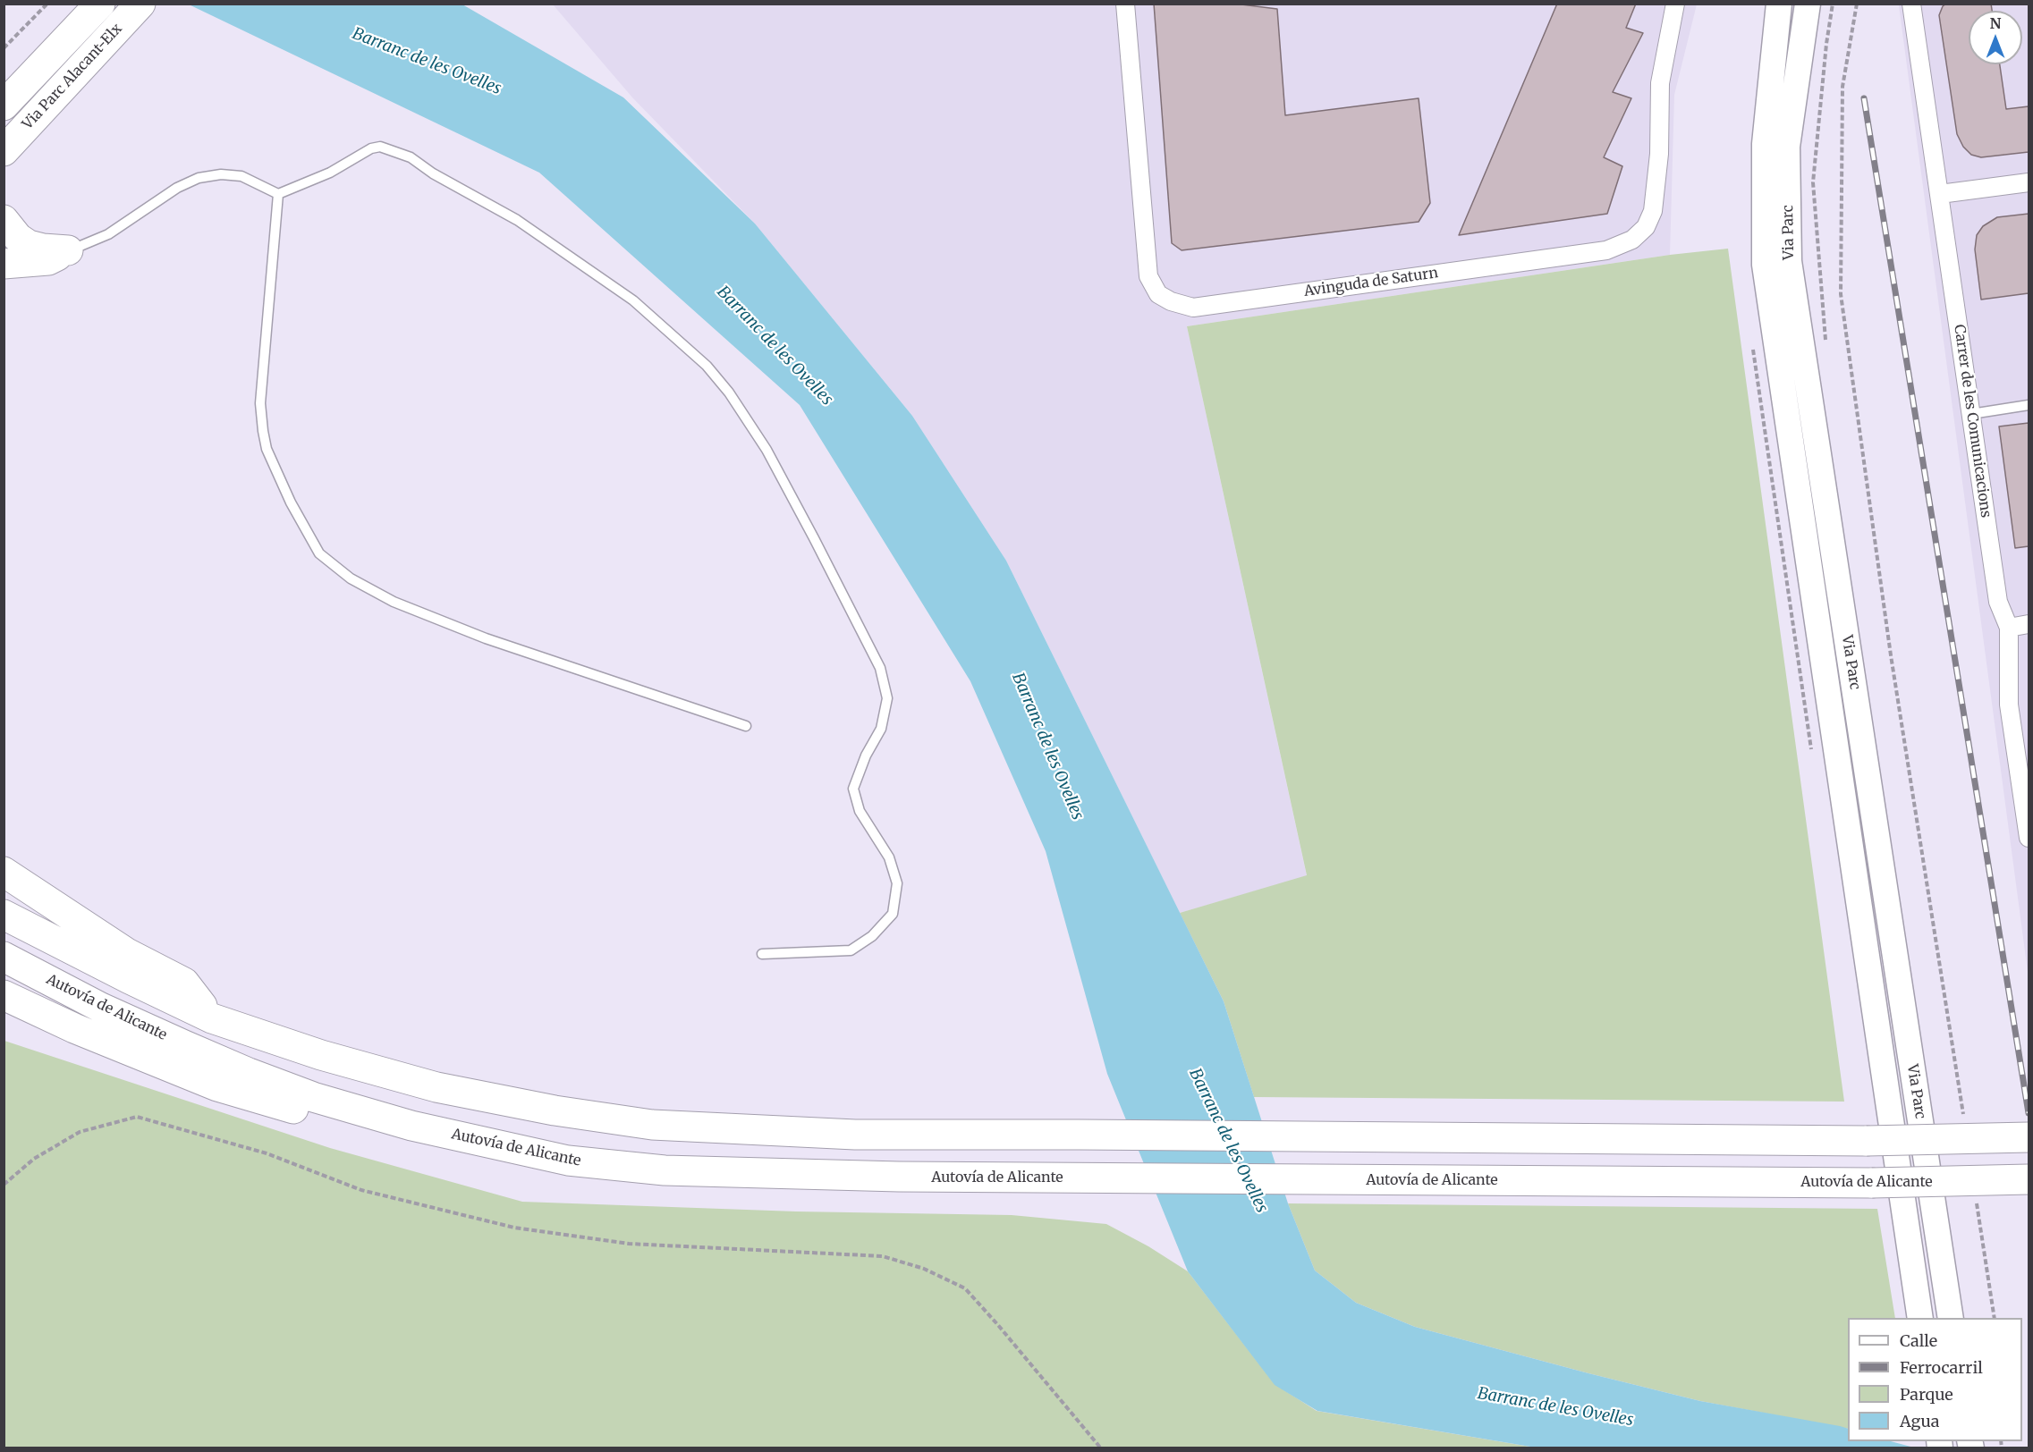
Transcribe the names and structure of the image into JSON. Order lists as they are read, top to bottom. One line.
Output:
{"streets":{"highway":["Via Parc Alacant-Elx","Autovía de Alicante"],"main road":["Via Parc"],"street":["Avinguda de Saturn","Carrer de les Comunicacions"]},"water":["Barranc de les Ovelles"],"legend":["Calle","Ferrocarril","Parque","Agua"],"north":"top"}
